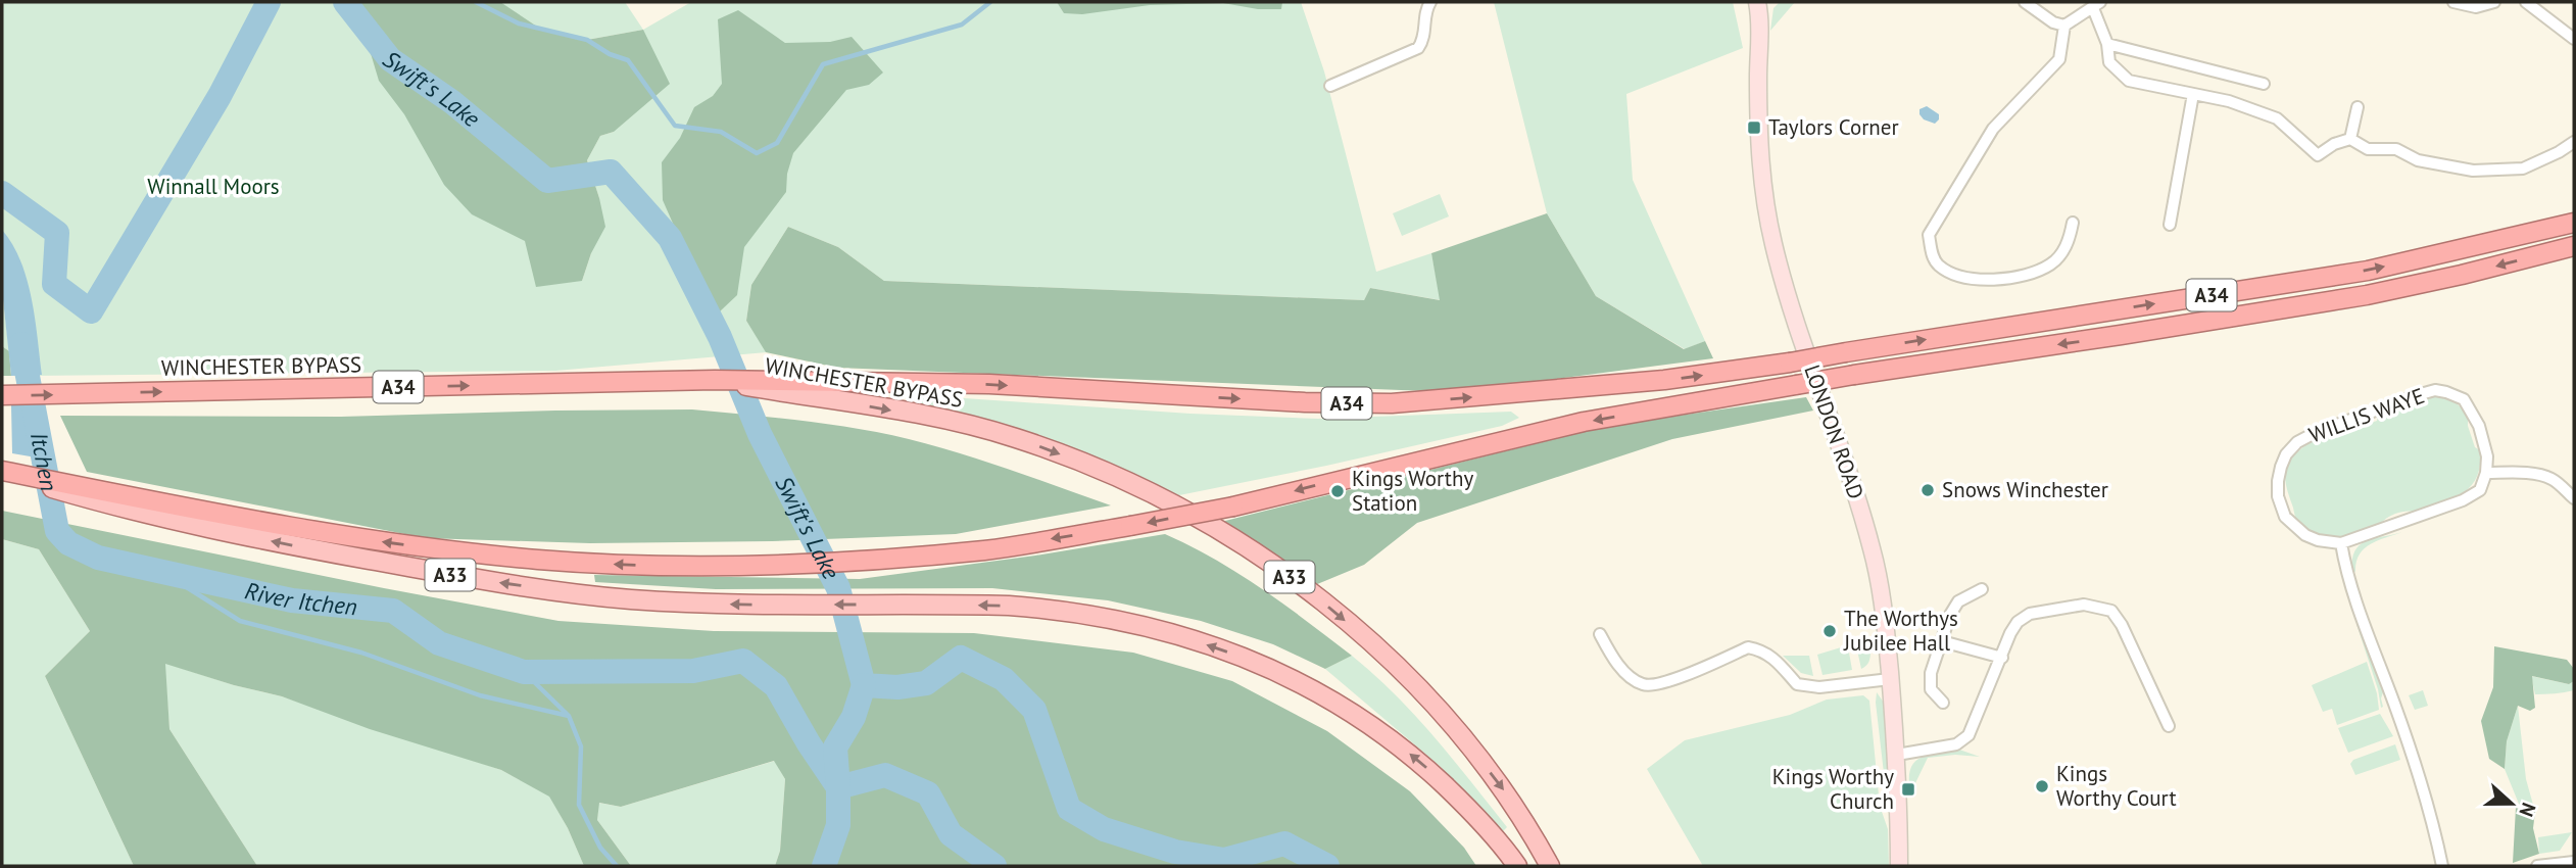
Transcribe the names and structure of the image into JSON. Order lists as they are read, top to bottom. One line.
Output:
{"streets":{"highway":["A34","WINCHESTER BYPASS"],"main road":["LONDON ROAD","A33"],"street":["WILLIS WAYE"]},"crossings":[["A34","WINCHESTER BYPASS"],["A34","A33"]],"water":["Swift's Lake","Itchen","River Itchen"],"parks":["Winnall Moors"],"places":{"transit":["Taylors Corner","Kings Worthy Church"],"other":["Snows Winchester","Kings Worthy Station","The Worthys Jubilee Hall","Kings Worthy Court"]},"north":"right"}
